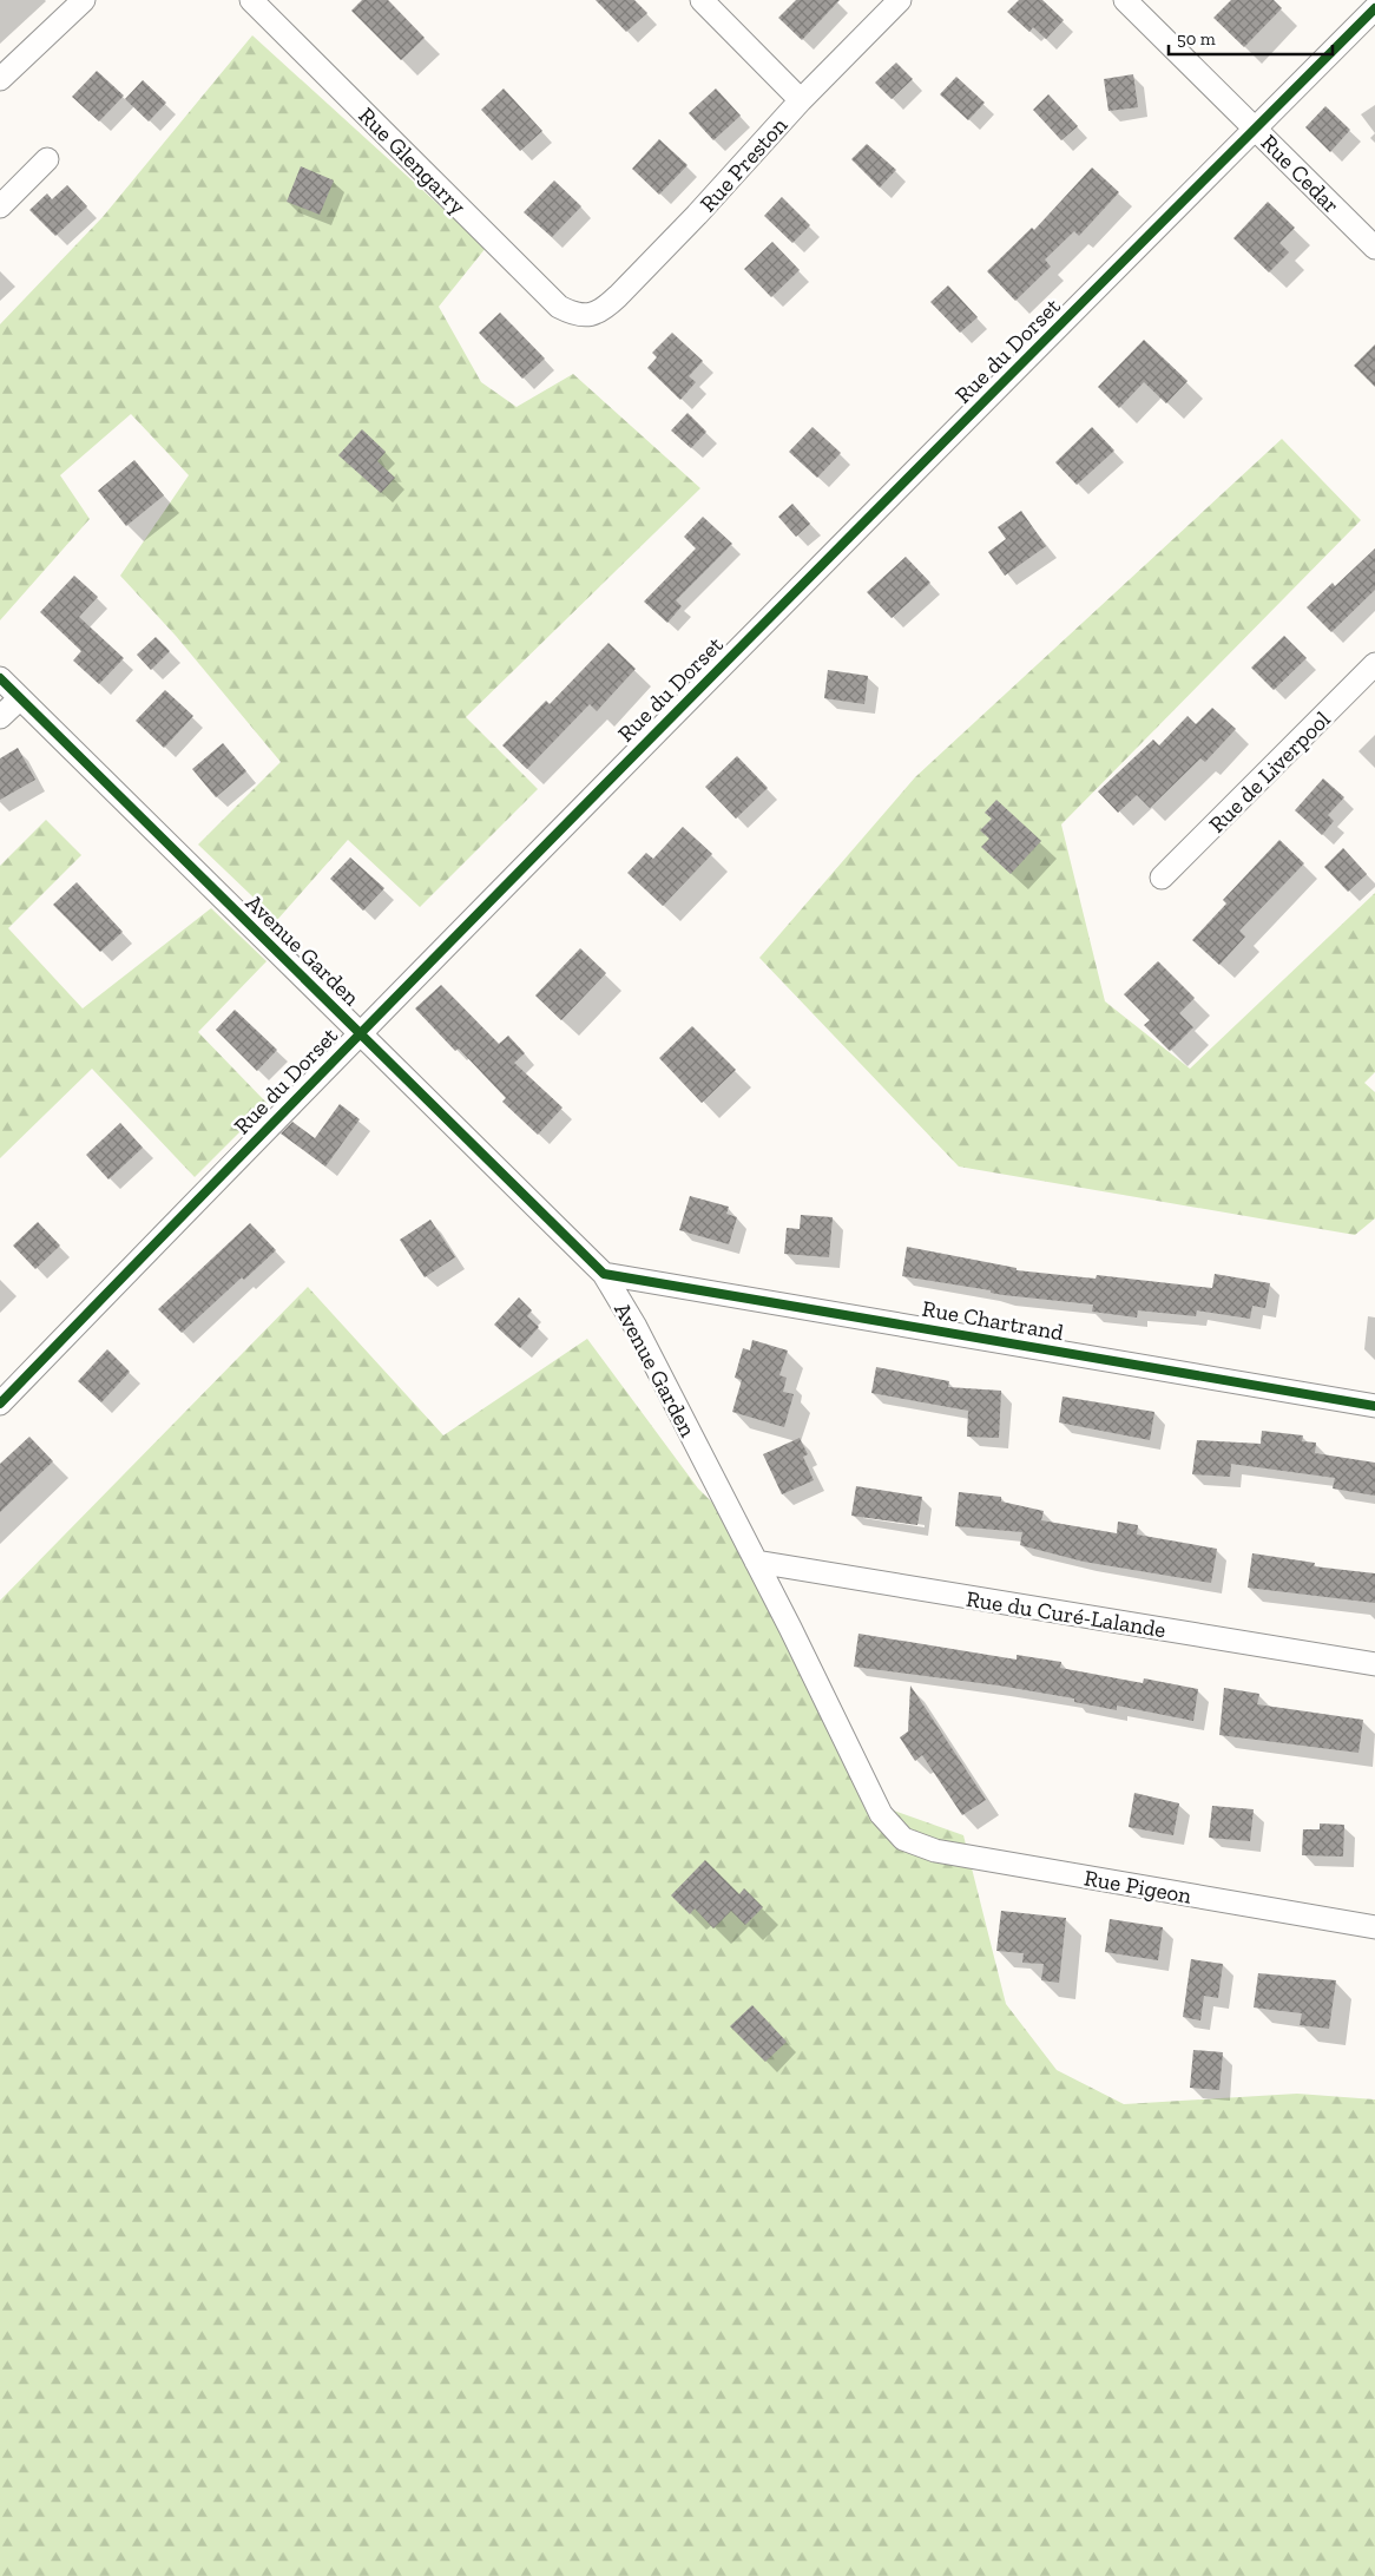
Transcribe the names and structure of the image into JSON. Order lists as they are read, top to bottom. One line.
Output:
{"streets":{"street":["Rue Glengarry","Rue Preston","Rue Cedar","Rue du Dorset","Rue de Liverpool","Avenue Garden","Rue Chartrand","Rue du Curé-Lalande","Rue Pigeon"]},"crossings":[["Rue Glengarry","Rue Preston"],["Rue Cedar","Rue du Dorset"],["Rue du Dorset","Avenue Garden"],["Avenue Garden","Rue Chartrand"],["Avenue Garden","Rue du Curé-Lalande"],["Avenue Garden","Rue Pigeon"]],"scale_bar":"50 m"}
